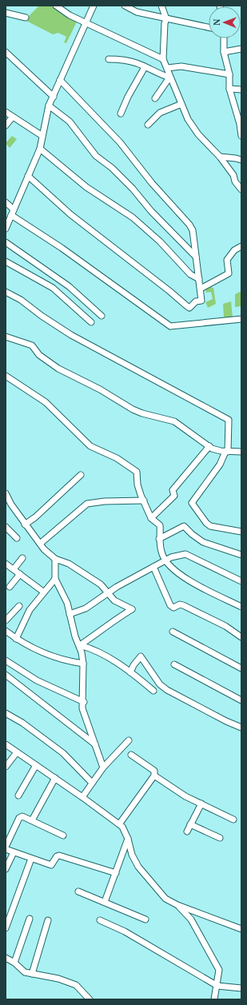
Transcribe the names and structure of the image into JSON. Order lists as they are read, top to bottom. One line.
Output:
{"north":"left"}
